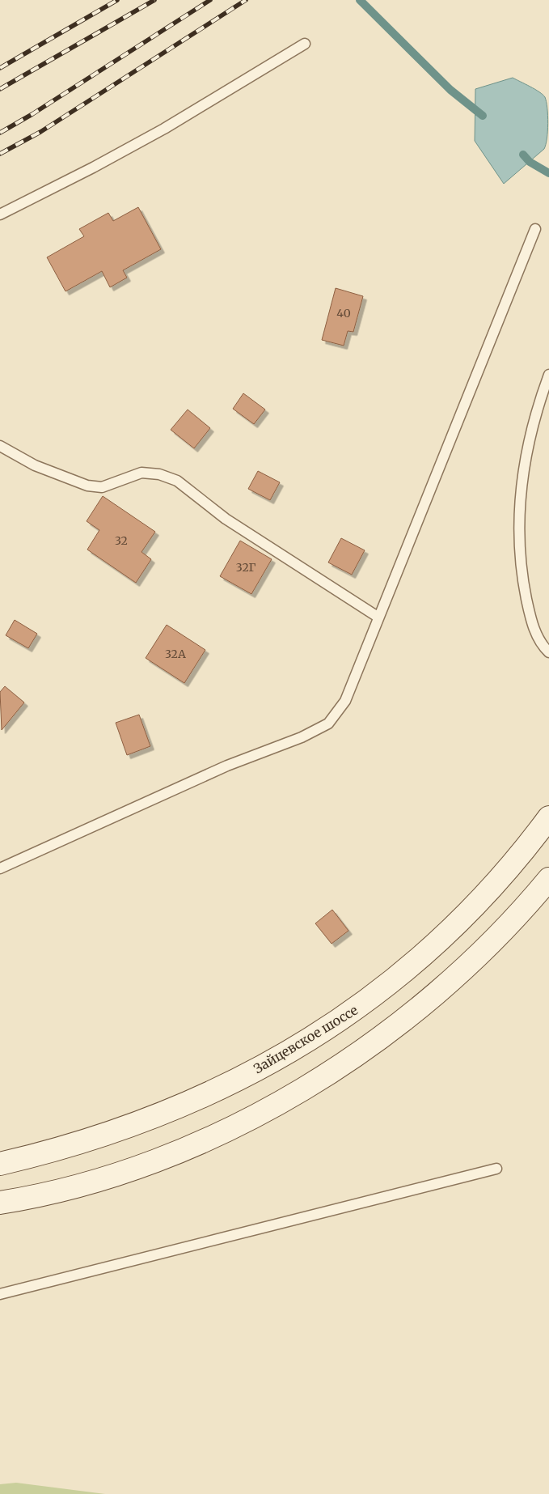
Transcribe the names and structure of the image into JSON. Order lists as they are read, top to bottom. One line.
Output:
{"streets":{"main road":["Зайцевское шоссе"]},"house_numbers":["40","32","32Г","32А"]}
